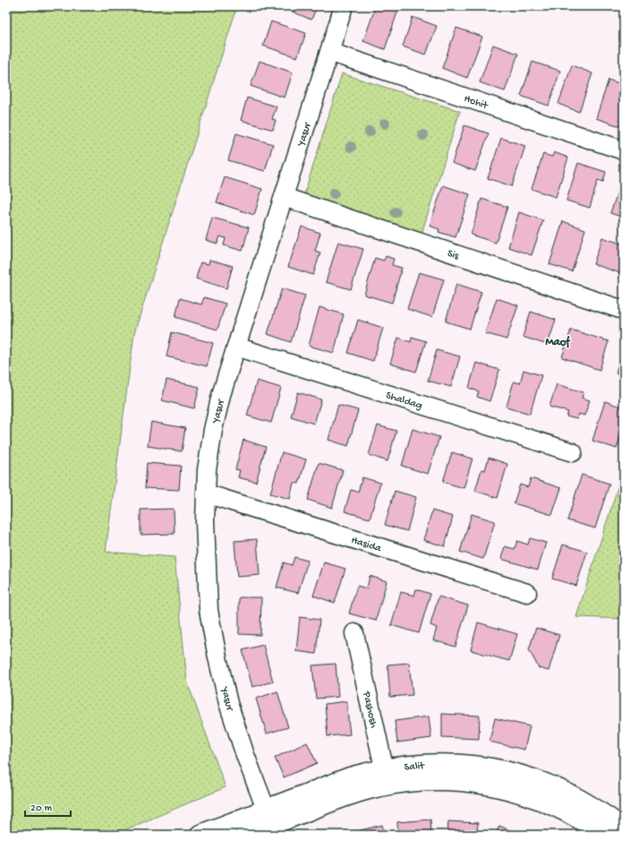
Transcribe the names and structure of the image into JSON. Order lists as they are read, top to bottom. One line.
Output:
{"streets":{"street":["Hohit","Yasur","Sis","Shaldag","Hasida","Pashosh","Salit"]},"crossings":[["Hohit","Yasur"],["Yasur","Sis"],["Yasur","Shaldag"],["Yasur","Hasida"],["Yasur","Salit"],["Pashosh","Salit"]],"districts":["Maof"],"scale_bar":"20 m"}
